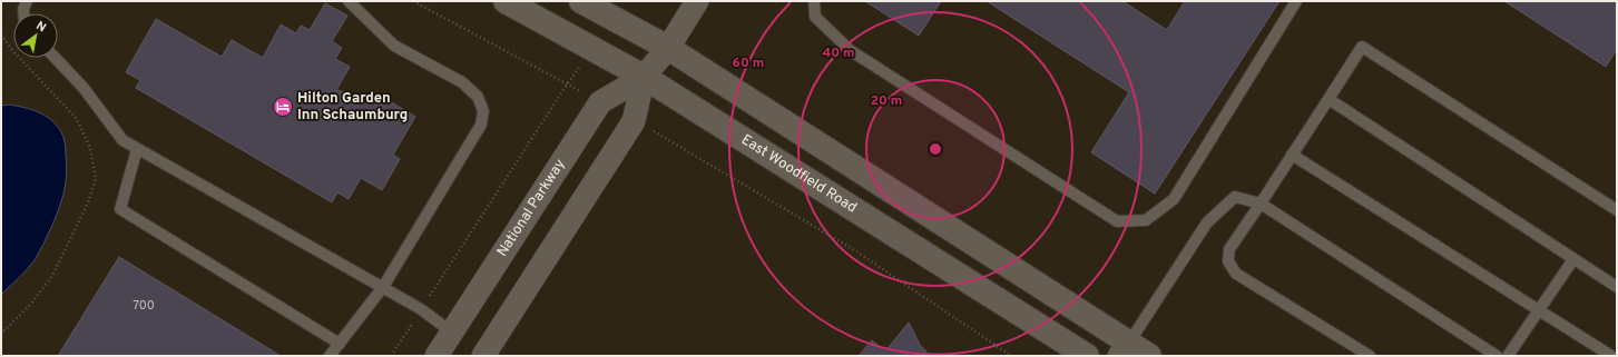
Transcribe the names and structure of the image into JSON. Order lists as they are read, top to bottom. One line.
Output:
{"streets":{"street":["East Woodfield Road","National Parkway"]},"crossings":[["East Woodfield Road","National Parkway"]],"places":{"hotel":["Hilton Garden Inn Schaumburg"]},"house_numbers":["700"],"north":"top right","rings":["40 m","60 m","20 m"]}
